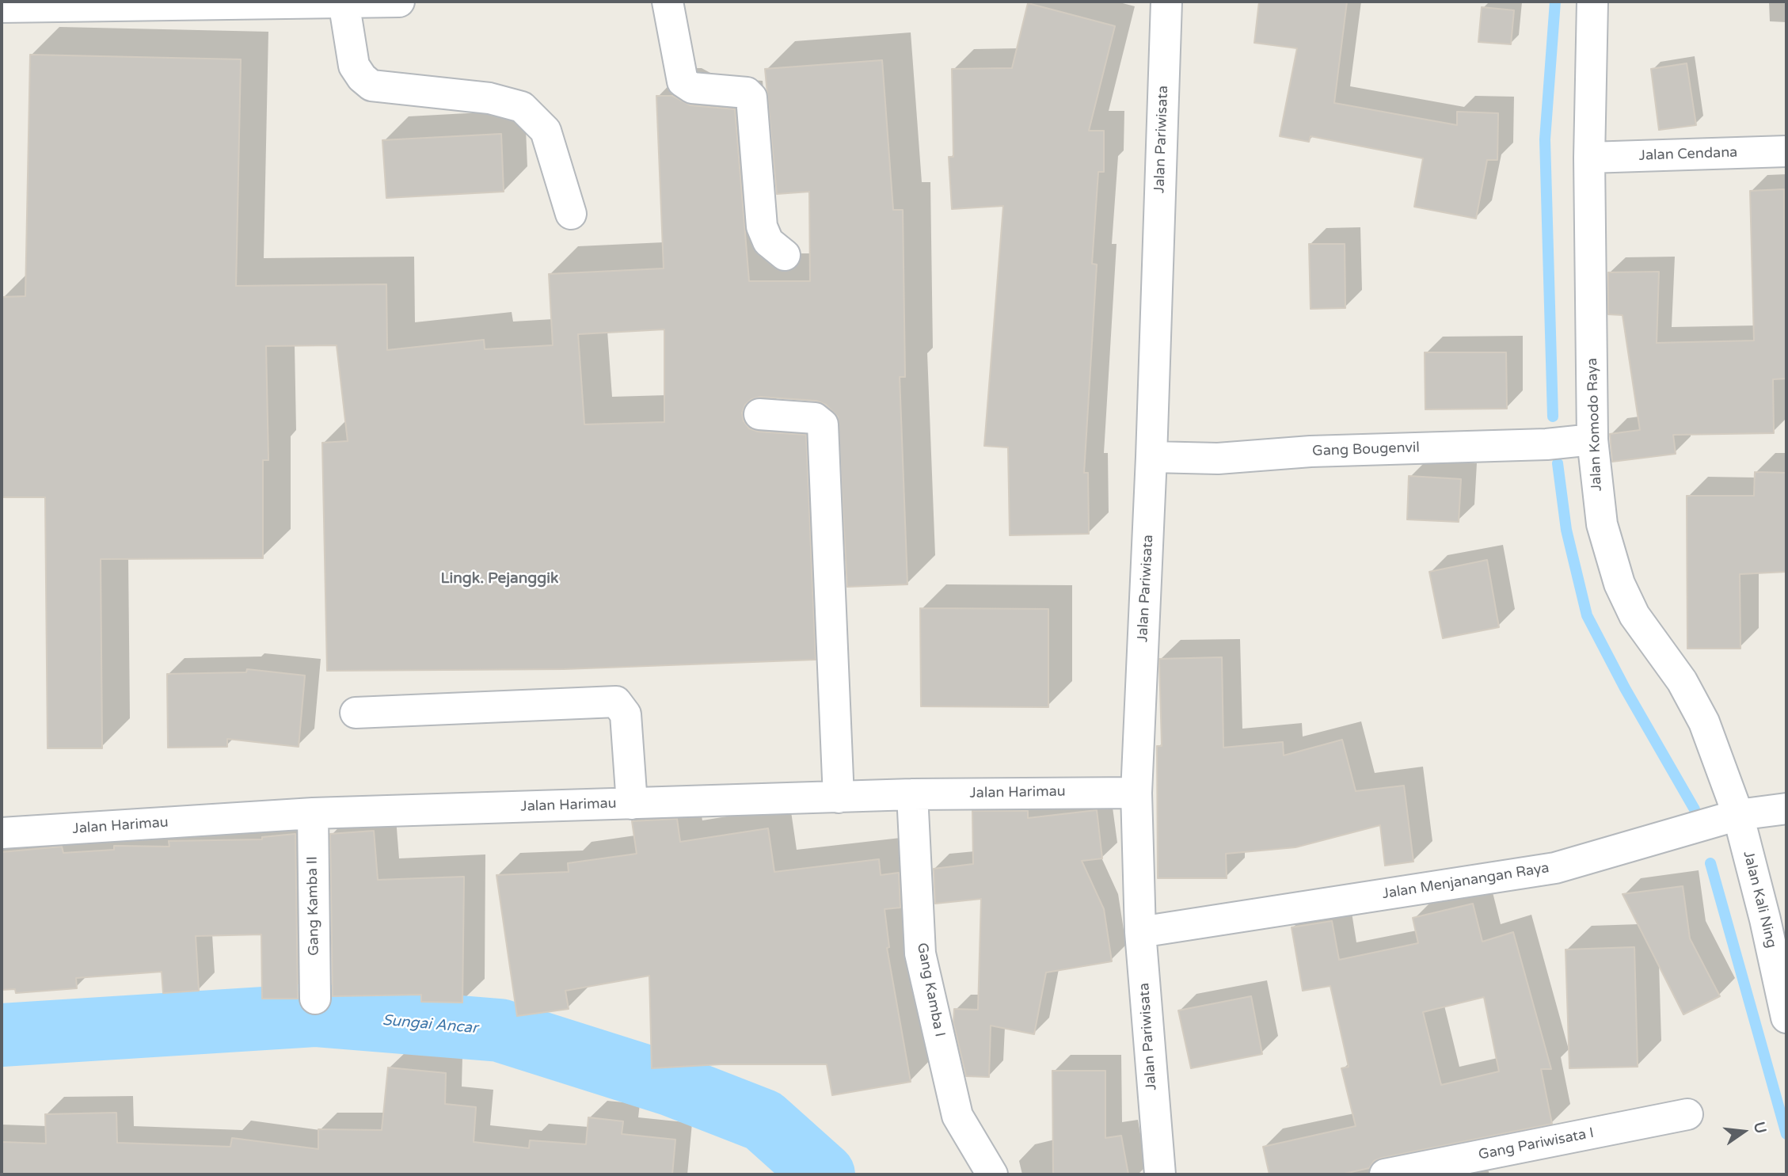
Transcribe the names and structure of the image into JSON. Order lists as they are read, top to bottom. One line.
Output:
{"streets":{"street":["Jalan Pariwisata","Jalan Cendana","Jalan Komodo Raya","Gang Bougenvil","Jalan Harimau","Jalan Menjanangan Raya","Jalan Kali Ning","Gang Kamba II","Gang Kamba I","Gang Pariwisata I"]},"crossings":[["Jalan Pariwisata","Gang Bougenvil"],["Jalan Pariwisata","Jalan Harimau"],["Jalan Pariwisata","Jalan Menjanangan Raya"],["Jalan Cendana","Jalan Komodo Raya"],["Jalan Komodo Raya","Gang Bougenvil"],["Jalan Komodo Raya","Jalan Menjanangan Raya"],["Jalan Komodo Raya","Jalan Kali Ning"],["Jalan Harimau","Gang Kamba II"],["Jalan Harimau","Gang Kamba I"],["Jalan Menjanangan Raya","Jalan Kali Ning"]],"districts":["Lingk. Pejanggik"],"water":["Sungai Ancar"],"north":"right"}
